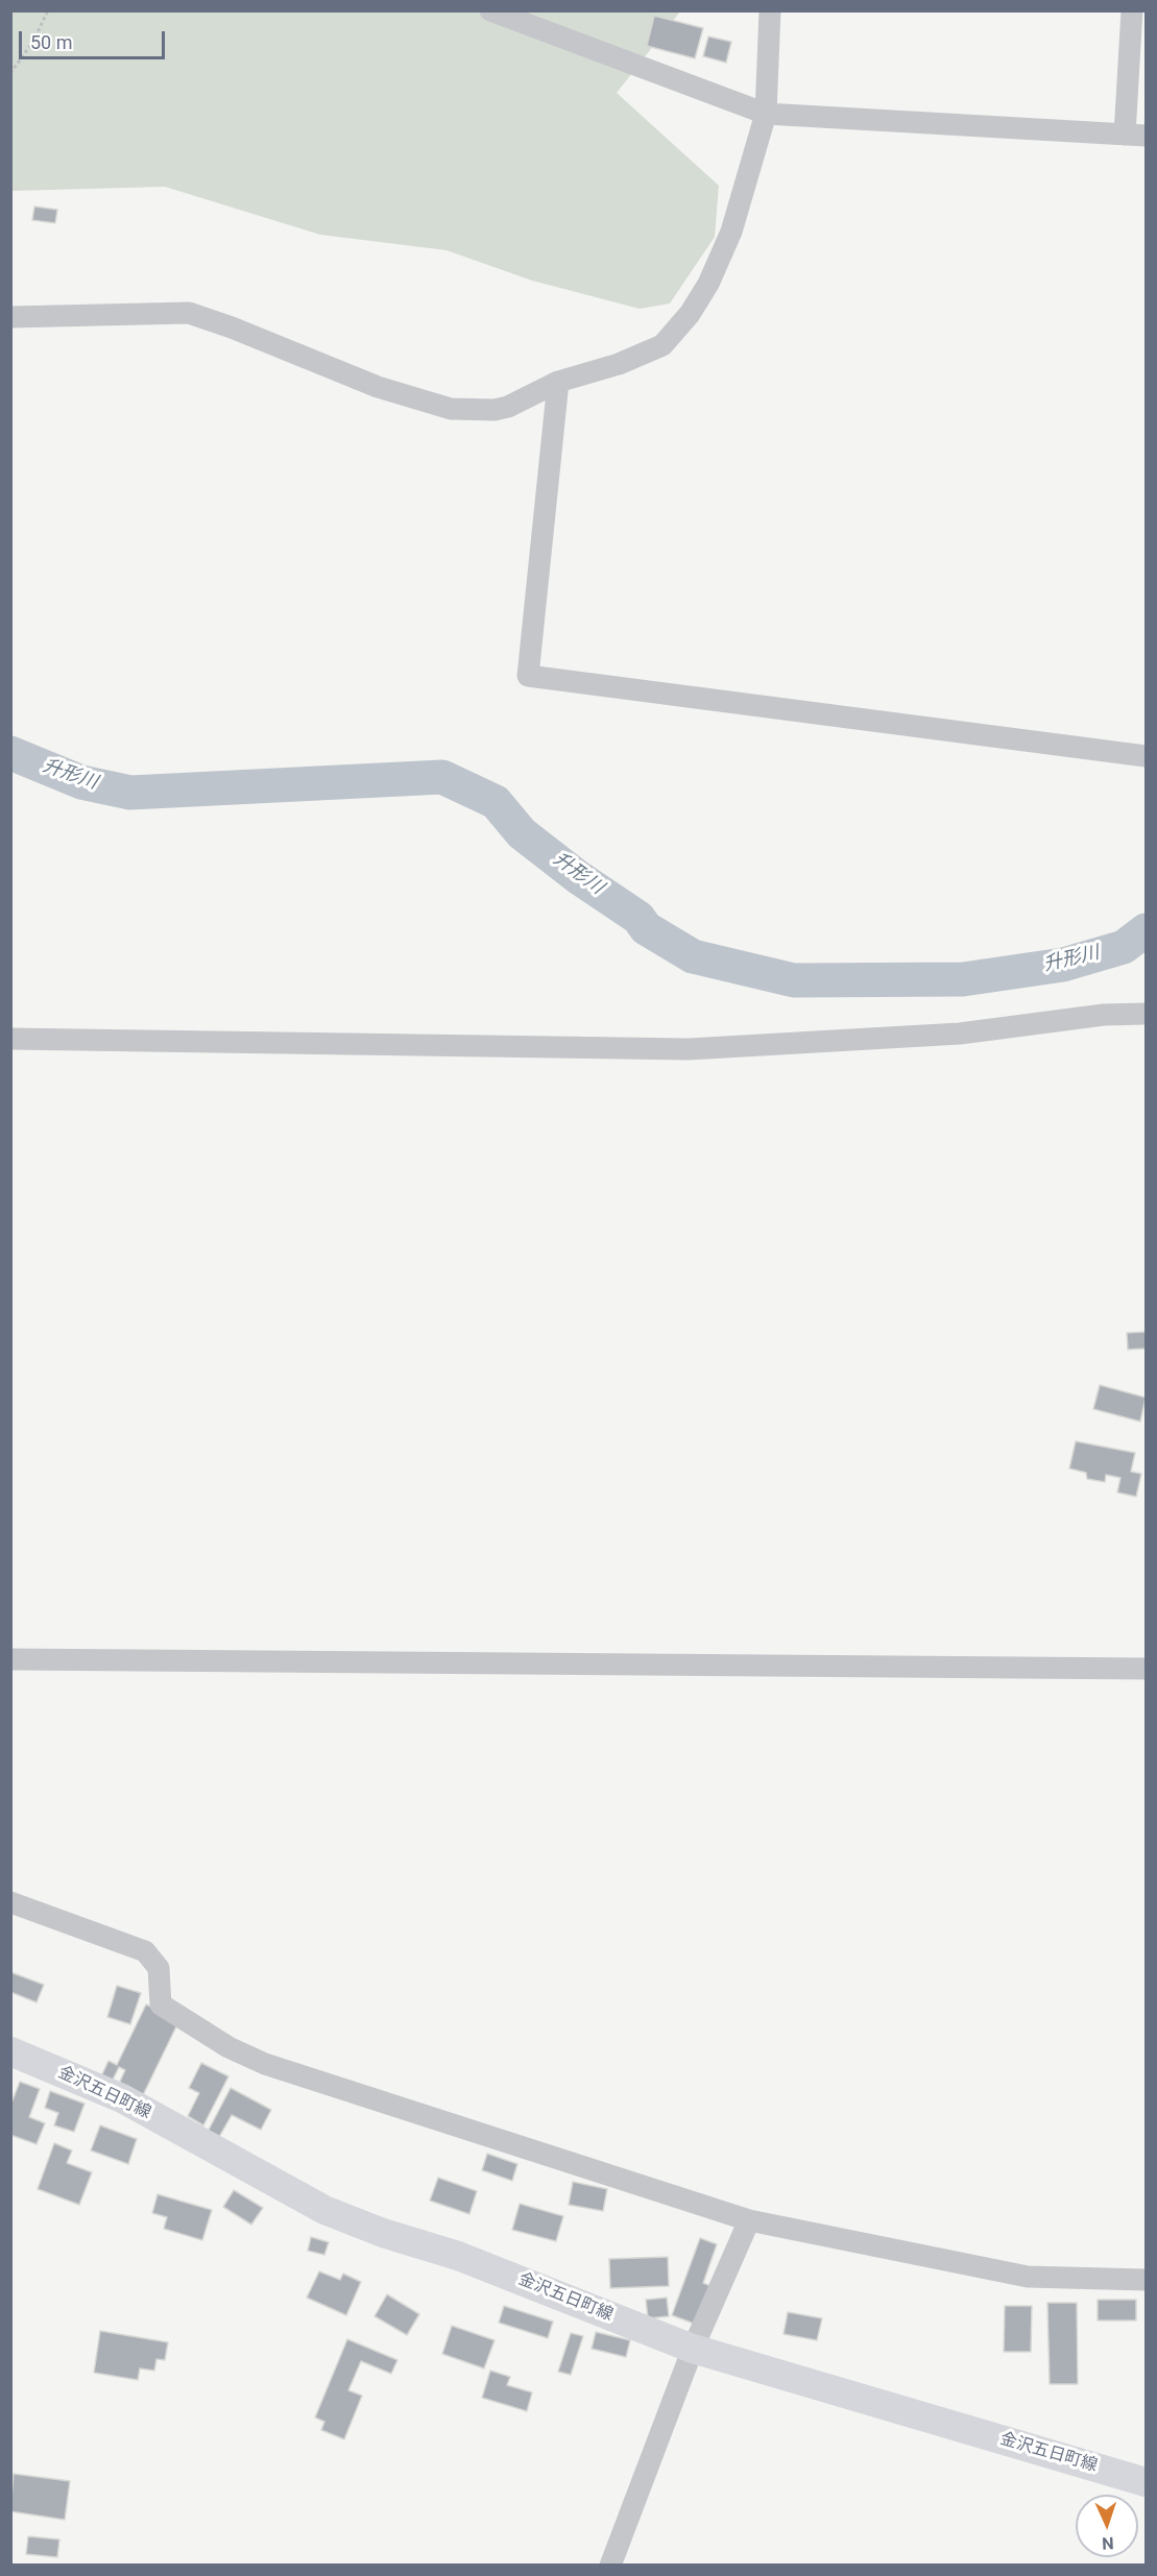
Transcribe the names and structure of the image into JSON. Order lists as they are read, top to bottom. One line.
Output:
{"streets":{"main road":["金沢五日町線"]},"water":["升形川"],"scale_bar":"50 m","north":"bottom"}
